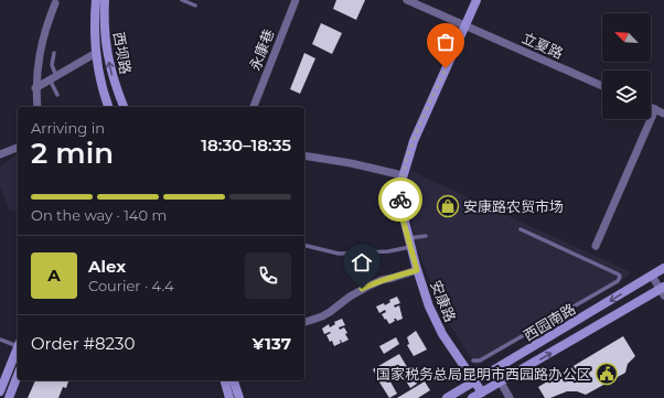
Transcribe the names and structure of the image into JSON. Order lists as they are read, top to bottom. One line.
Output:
{"streets":{"main road":["西坝路","安康路","西园南路"],"street":["立夏路","永康巷"]},"crossings":[["立夏路","安康路"],["安康路","西园南路"]],"places":{"shop":["安康路农贸市场"],"public building":["国家税务总局昆明市西园路办公区"]},"north":"top left","page":{"heading":["2 min","Arriving in","18:30–18:35"],"panel":["Alex","Courier · 4.4","Order #8230","¥137"],"bar":"On the way · 140 m","round":"A"}}
